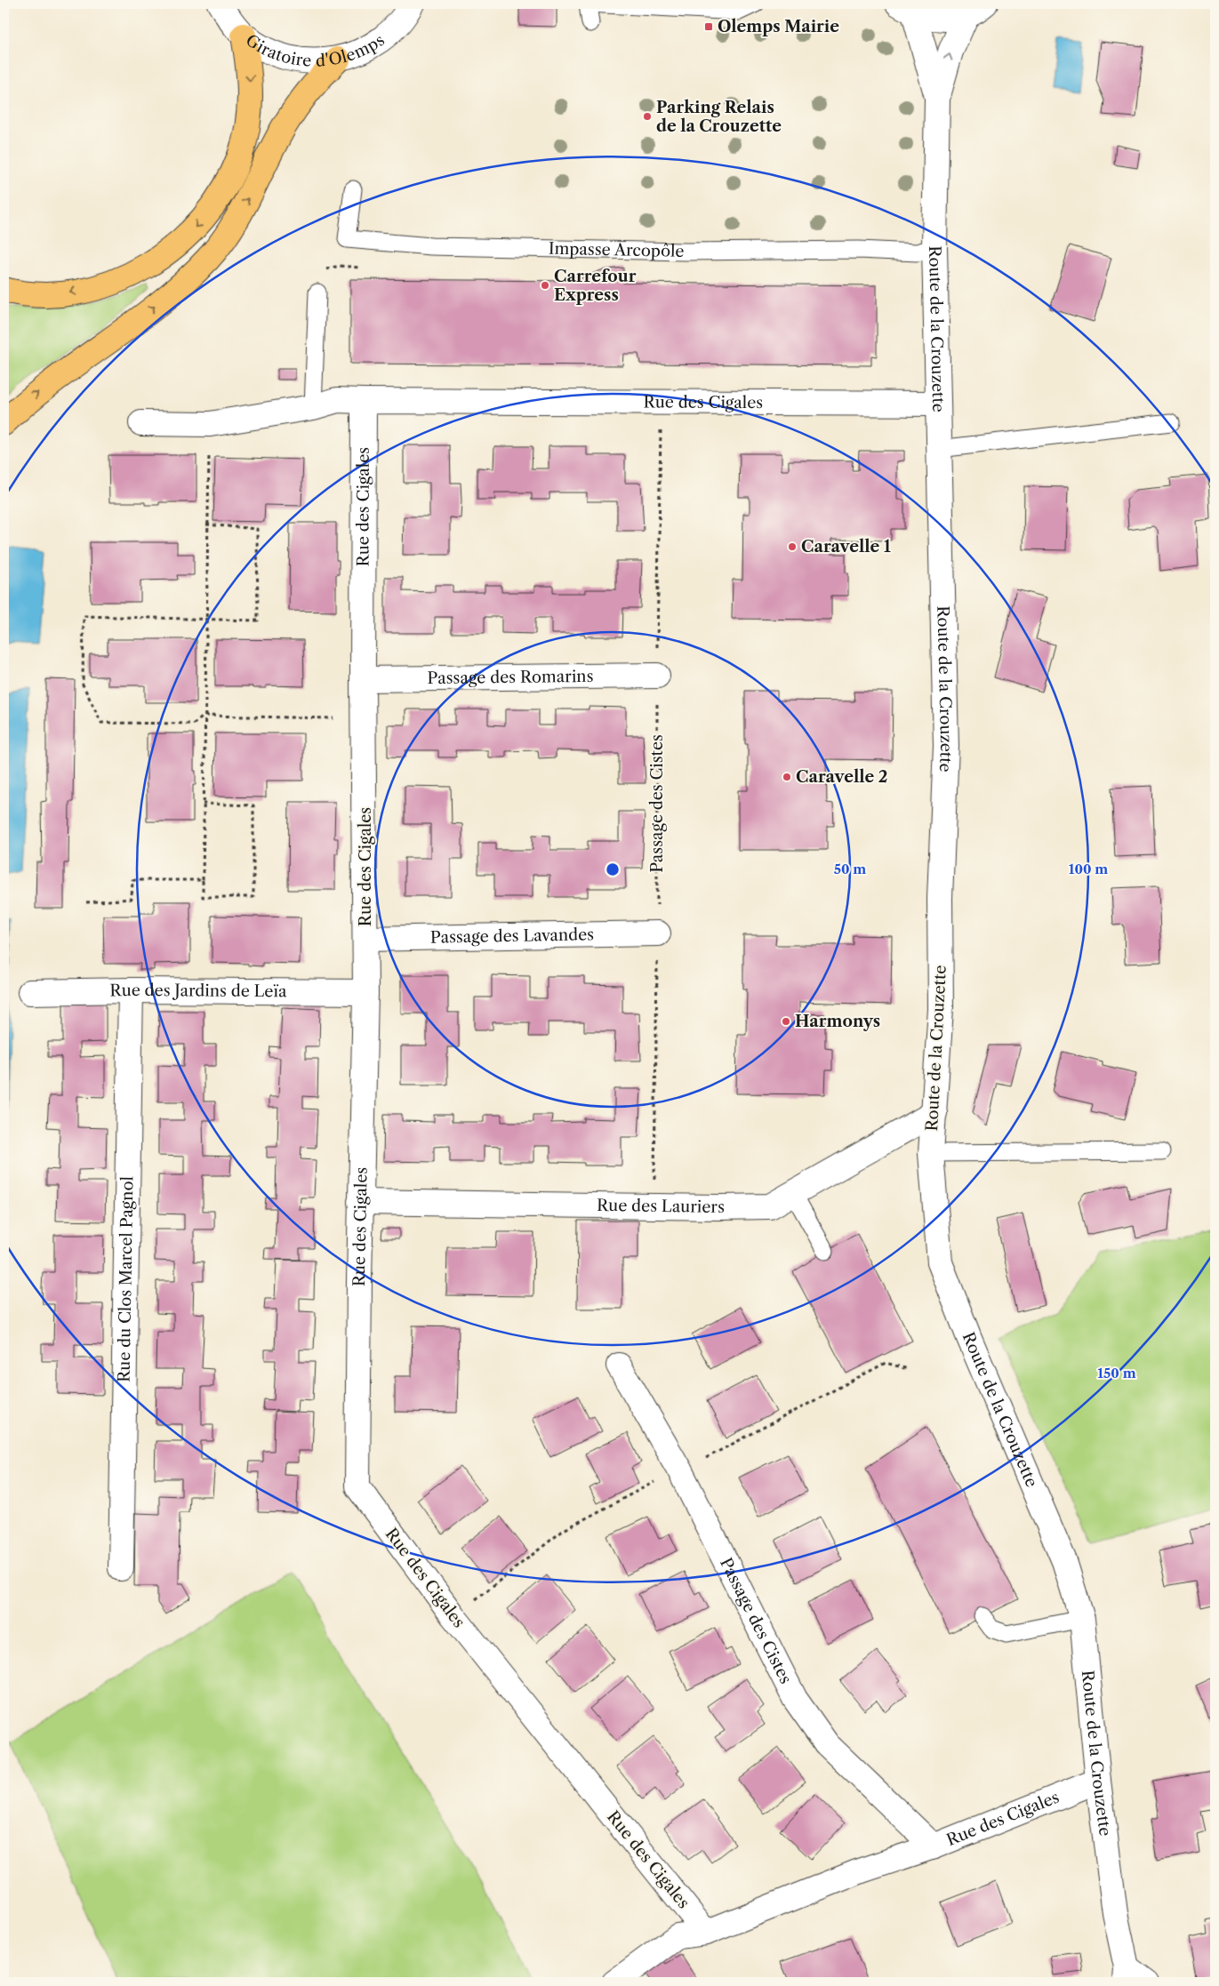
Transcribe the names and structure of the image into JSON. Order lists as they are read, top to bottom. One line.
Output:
{"streets":{"street":["Giratoire d'Olemps","Route de la Crouzette","Rue des Cigales","Passage des Romarins","Passage des Cistes","Passage des Lavandes","Rue des Jardins de Leïa","Rue des Lauriers","Rue du Clos Marcel Pagnol"],"lane":["Impasse Arcopôle"]},"crossings":[["Impasse Arcopôle","Route de la Crouzette"],["Route de la Crouzette","Rue des Cigales"],["Route de la Crouzette","Rue des Lauriers"],["Rue des Cigales","Passage des Romarins"],["Rue des Cigales","Passage des Cistes"],["Rue des Cigales","Passage des Lavandes"],["Rue des Cigales","Rue des Jardins de Leïa"],["Rue des Cigales","Rue des Lauriers"],["Passage des Romarins","Passage des Cistes"],["Passage des Cistes","Passage des Lavandes"],["Passage des Cistes","Rue des Lauriers"],["Rue des Jardins de Leïa","Rue du Clos Marcel Pagnol"]],"places":{"transit":["Olemps Mairie"],"other":["Parking Relais de la Crouzette","Carrefour Express","Caravelle 1","Caravelle 2","Harmonys"]},"rings":["50 m","100 m","150 m"]}
